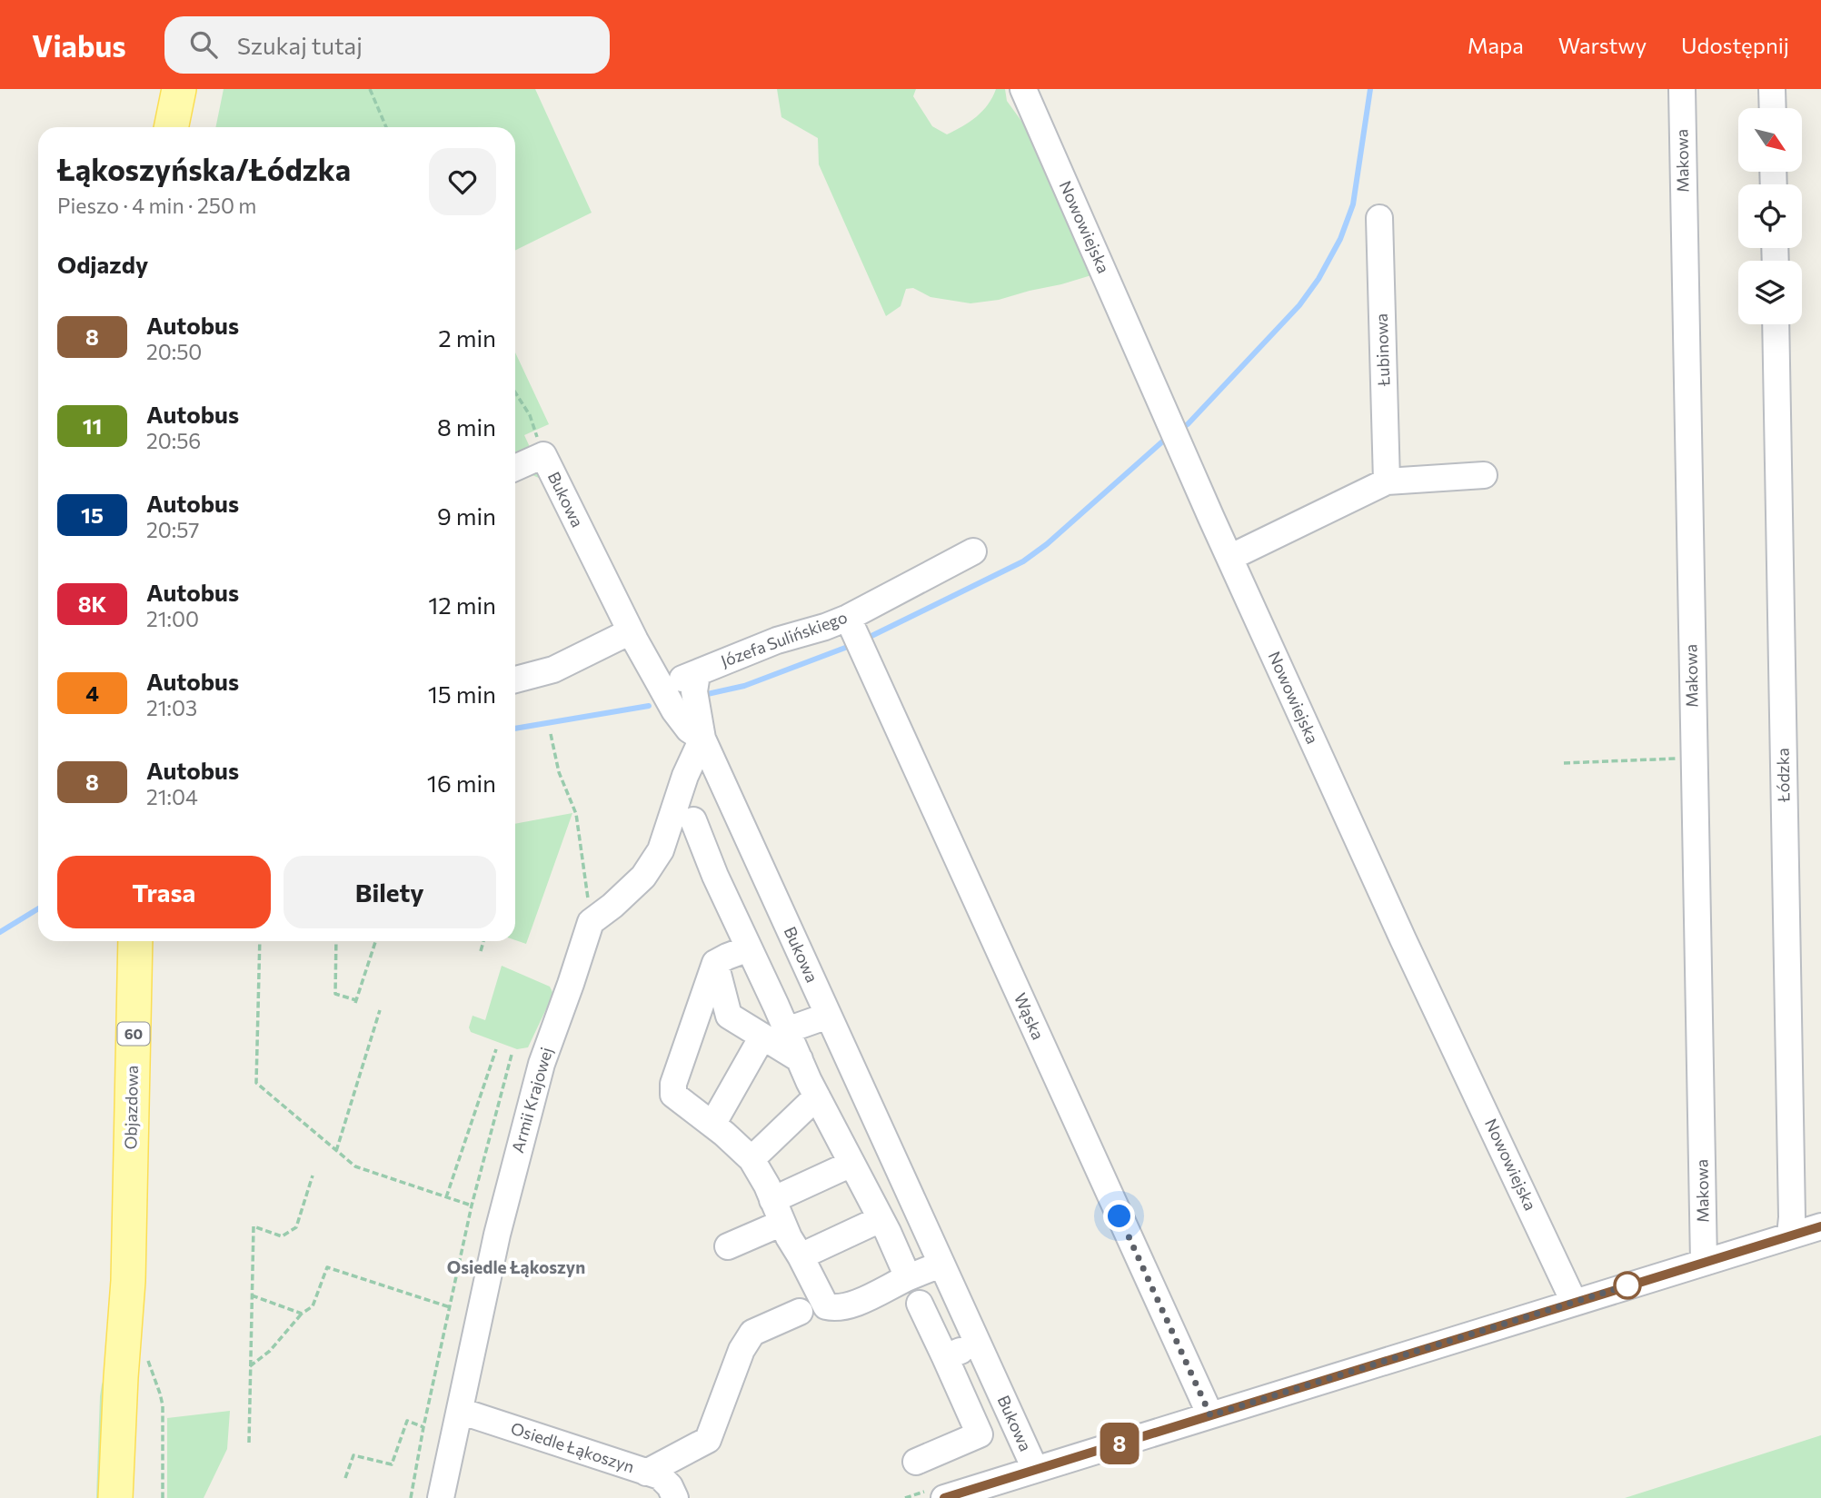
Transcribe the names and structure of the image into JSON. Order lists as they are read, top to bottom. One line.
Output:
{"streets":{"main road":["60","Objazdowa"],"street":["Makowa","Nowowiejska","Łubinowa","Bukowa","Józefa Sulińskiego","Łódzka","Wąska","Armii Krajowej","Osiedle Łąkoszyn"]},"crossings":[["Bukowa","Józefa Sulińskiego"],["Józefa Sulińskiego","Wąska"],["Armii Krajowej","Osiedle Łąkoszyn"]],"districts":["Osiedle Łąkoszyn"],"lines":["bus line 8"],"north":"bottom right","page":{"header":"Viabus","search":"Szukaj tutaj","nav":["Mapa","Warstwy","Udostępnij"],"on_map":"8","heading":[["Łąkoszyńska/Łódzka","Pieszo · 4 min · 250 m"],"Odjazdy"],"list":[{"mark":"8","name":"Autobus","note":"20:50","value":"2 min"},{"mark":"11","name":"Autobus","note":"20:56","value":"8 min"},{"mark":"15","name":"Autobus","note":"20:57","value":"9 min"},{"mark":"8K","name":"Autobus","note":"21:00","value":"12 min"},{"mark":"4","name":"Autobus","note":"21:03","value":"15 min"},{"mark":"8","name":"Autobus","note":"21:04","value":"16 min"}],"buttons":["Trasa","Bilety"]}}
